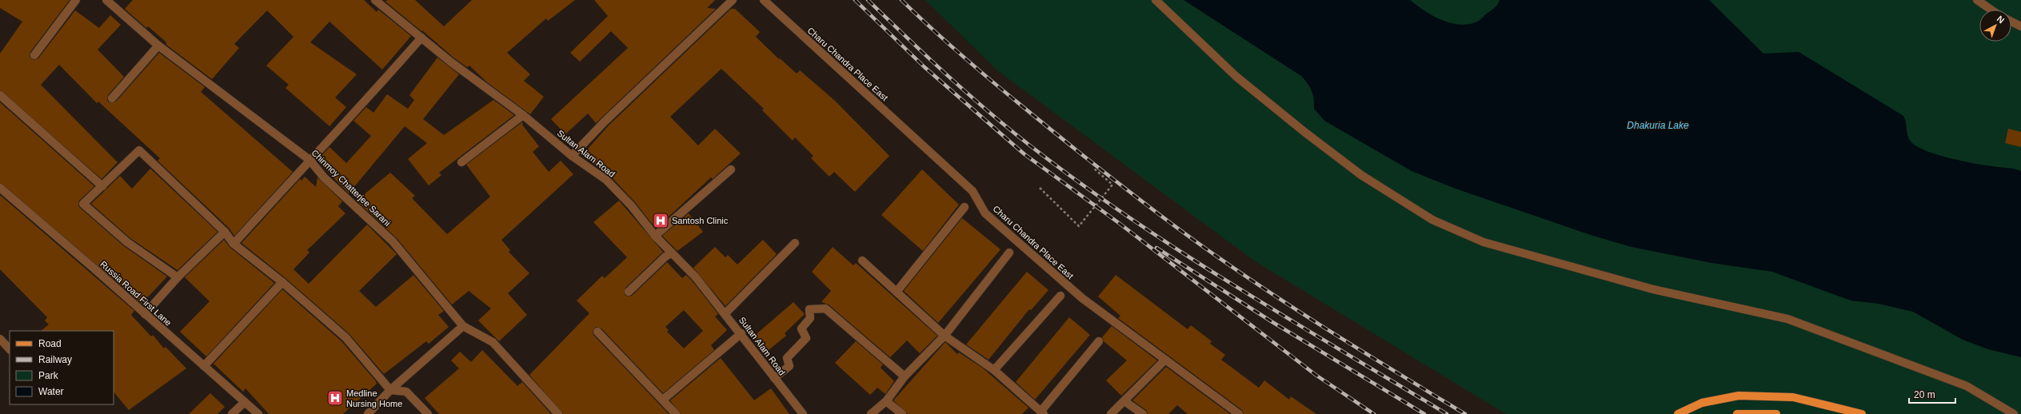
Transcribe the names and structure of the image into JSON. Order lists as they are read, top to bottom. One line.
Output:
{"streets":{"street":["Charu Chandra Place East","Sultan Alam Road","Chinmoy Chatterjee Sarani","Russia Road First Lane"]},"water":["Dhakuria Lake"],"places":{"hospital":["Santosh Clinic","Medline Nursing Home"]},"legend":["Road","Railway","Park","Water"],"scale_bar":"20 m","north":"top right"}
